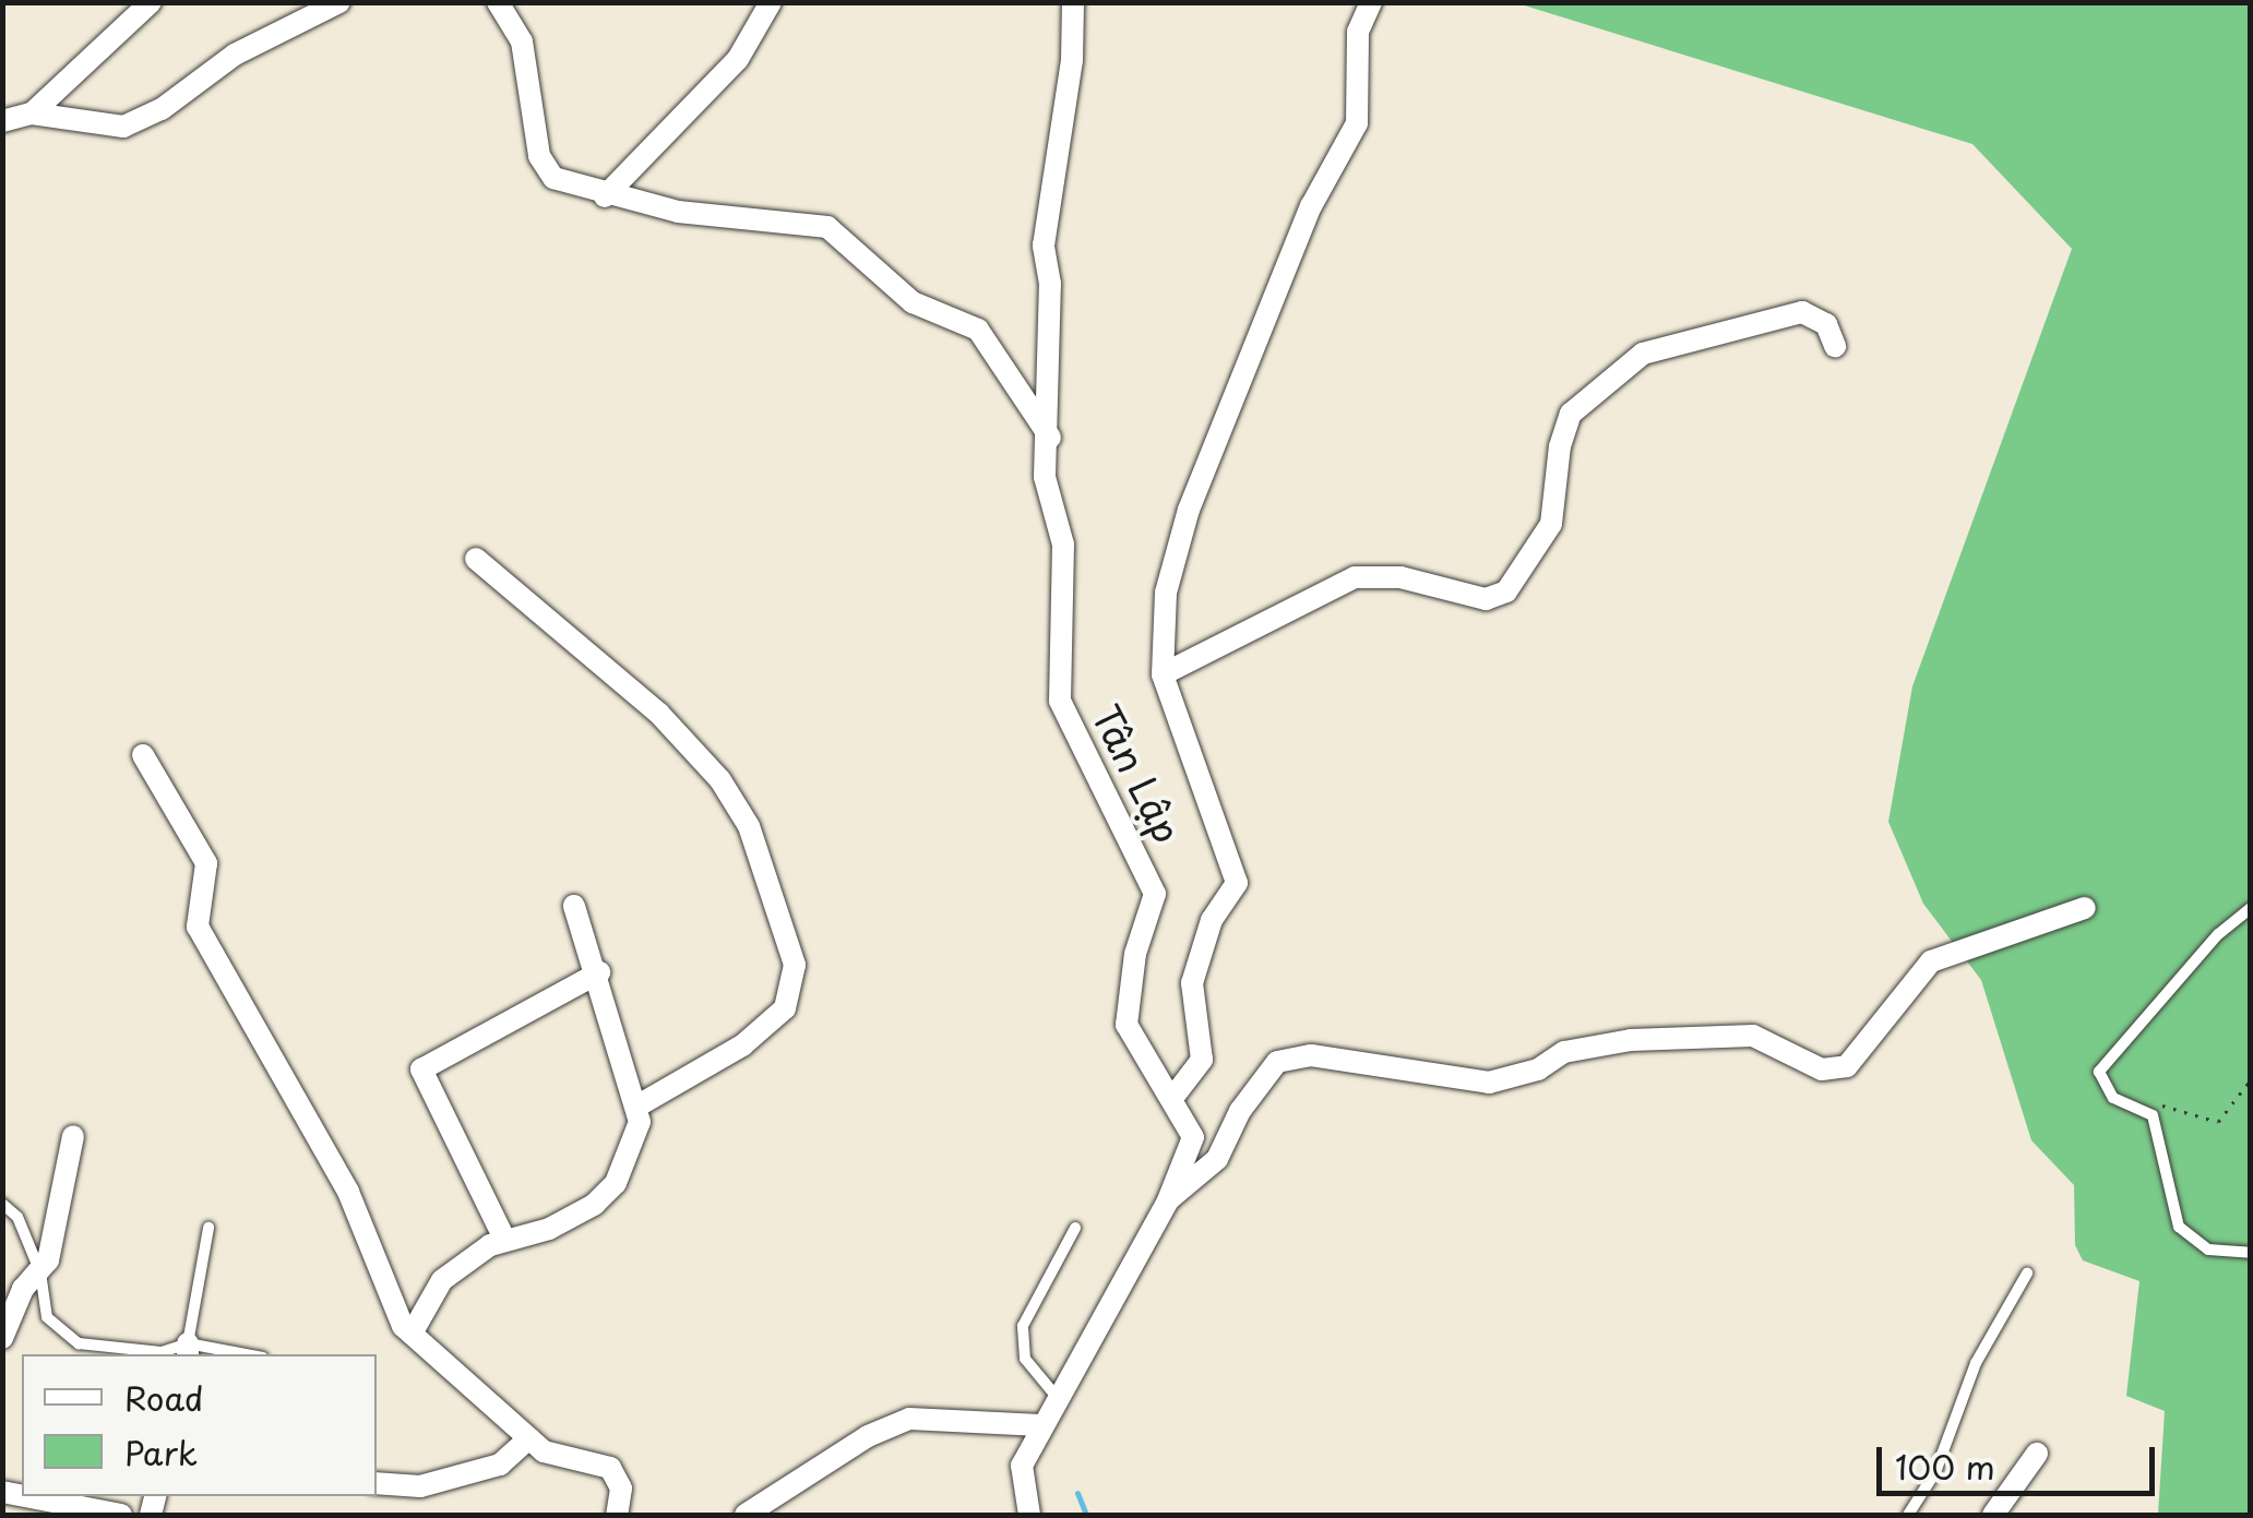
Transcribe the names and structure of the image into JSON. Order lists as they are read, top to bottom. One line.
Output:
{"streets":{"street":["Tân Lập"]},"legend":["Road","Park"],"scale_bar":"100 m"}
